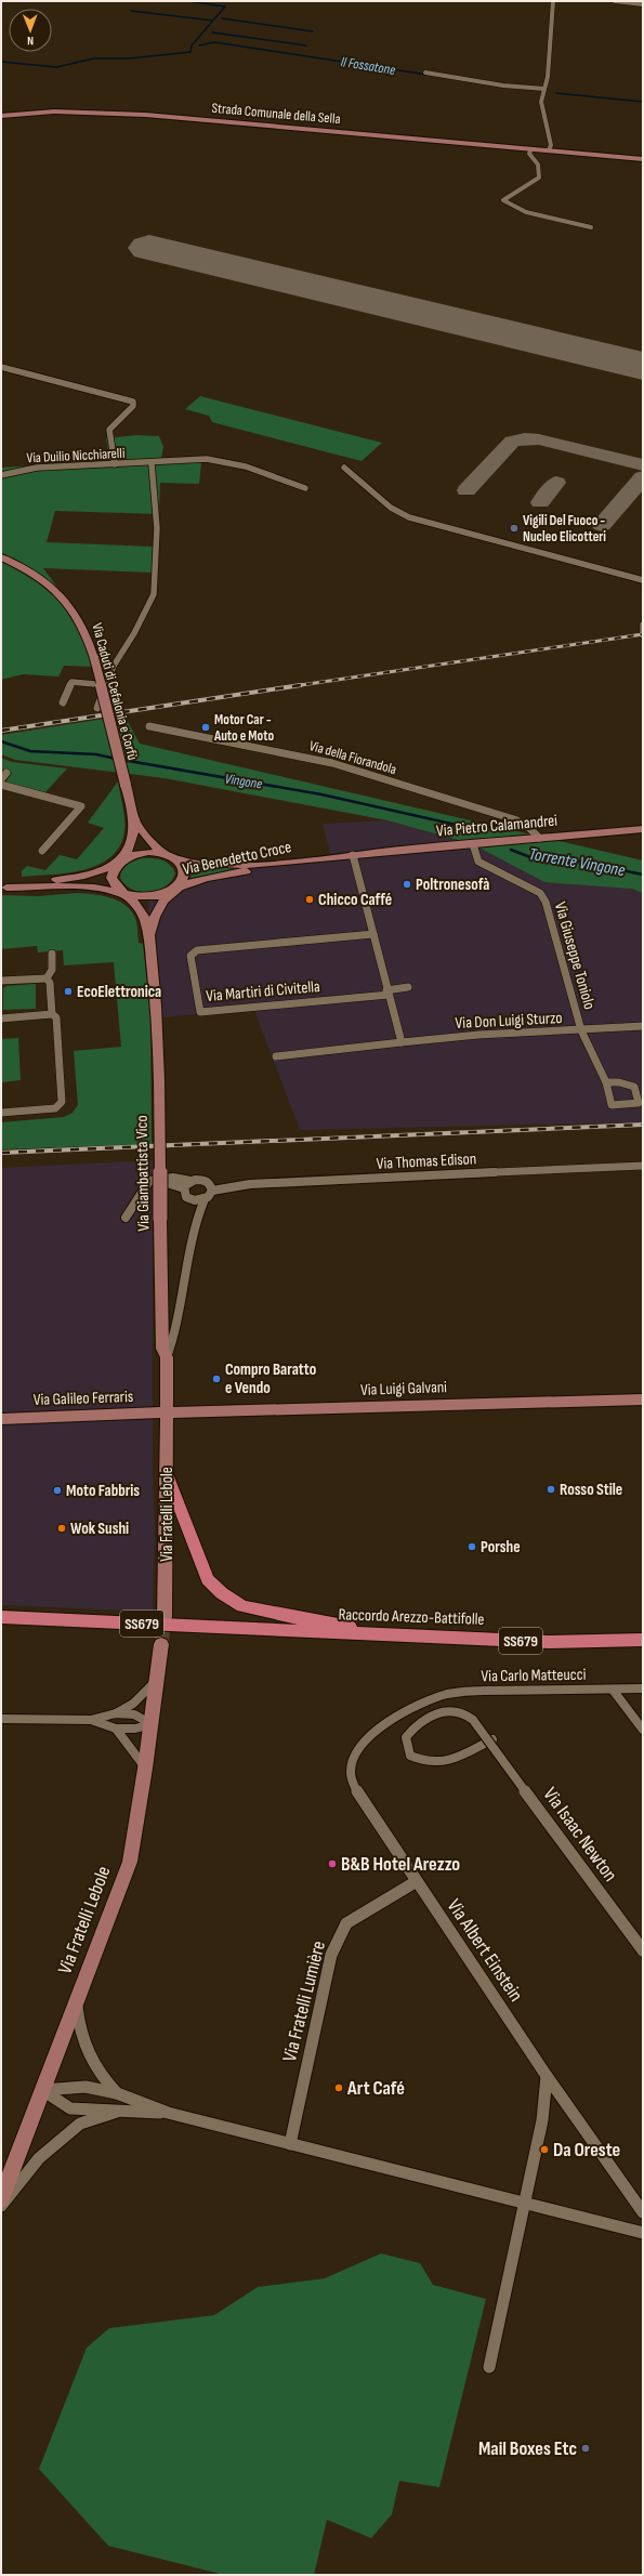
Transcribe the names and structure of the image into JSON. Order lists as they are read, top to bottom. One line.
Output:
{"streets":{"main road":["Raccordo Arezzo-Battifolle","SS679"],"street":["Strada Comunale della Sella","Via Duilio Nicchiarelli","Via Caduti di Cefalonia e Corfù","Via della Fiorandola","Via Pietro Calamandrei","Via Benedetto Croce","Via Giuseppe Toniolo","Via Martiri di Civitella","Via Don Luigi Sturzo","Via Thomas Edison","Via Giambattista Vico","Via Luigi Galvani","Via Galileo Ferraris","Via Fratelli Lebole","Via Carlo Matteucci","Via Isaac Newton","Via Albert Einstein","Via Fratelli Lumière"]},"crossings":[["Via Caduti di Cefalonia e Corfù","Via Benedetto Croce"],["Via Caduti di Cefalonia e Corfù","Via Giambattista Vico"],["Via della Fiorandola","Via Pietro Calamandrei"],["Via Pietro Calamandrei","Via Benedetto Croce"],["Via Pietro Calamandrei","Via Giuseppe Toniolo"],["Via Benedetto Croce","Via Giambattista Vico"],["Via Giuseppe Toniolo","Via Don Luigi Sturzo"],["Via Giambattista Vico","Via Luigi Galvani"],["Via Giambattista Vico","Via Galileo Ferraris"],["Via Giambattista Vico","Via Fratelli Lebole"],["Via Luigi Galvani","Via Galileo Ferraris"],["Via Luigi Galvani","Via Fratelli Lebole"],["Via Galileo Ferraris","Via Fratelli Lebole"],["Via Carlo Matteucci","Via Albert Einstein"],["Via Albert Einstein","Via Fratelli Lumière"]],"water":["Il Fossatone","Vingone","Torrente Vingone"],"places":["Vigili Del Fuoco - Nucleo Elicotteri","Motor Car - Auto e Moto","Poltronesofà","Chicco Caffé","EcoElettronica","Compro Baratto e Vendo","Rosso Stile","Moto Fabbris","Wok Sushi","Porshe","B&B Hotel Arezzo","Art Café","Da Oreste","Mail Boxes Etc"],"north":"bottom"}
